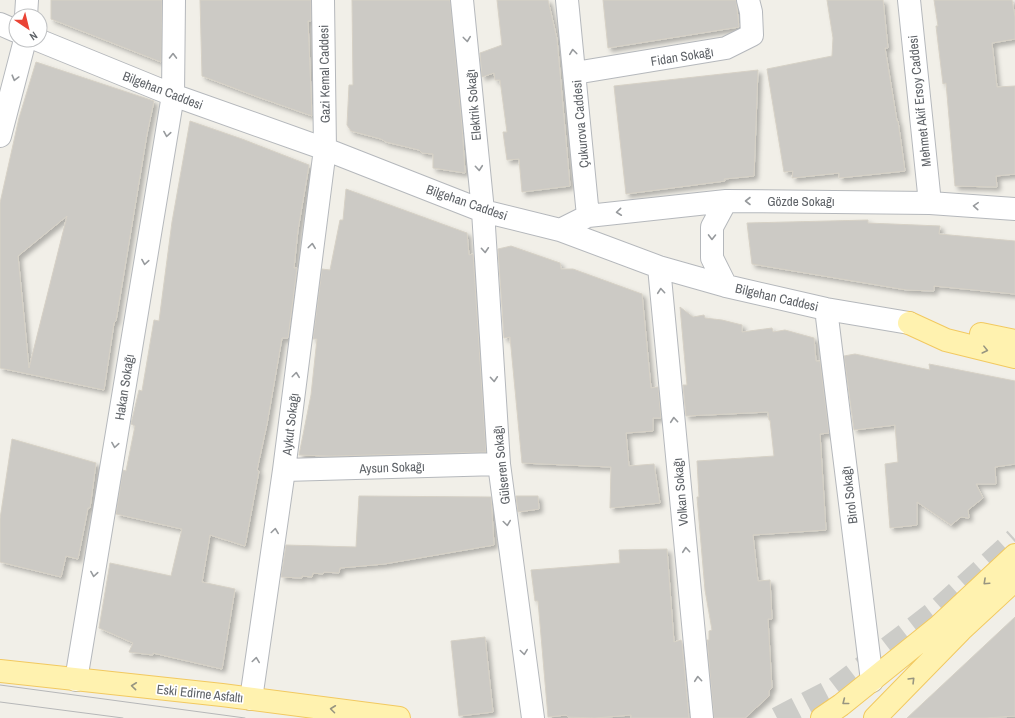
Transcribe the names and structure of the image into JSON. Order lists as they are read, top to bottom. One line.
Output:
{"streets":{"main road":["Bilgehan Caddesi","Eski Edirne Asfaltı"],"street":["Fidan Sokağı","Gazi Kemal Caddesi","Mehmet Akif Ersoy Caddesi","Elektrik Sokağı","Çukurova Caddesi","Gözde Sokağı","Hakan Sokağı","Aykut Sokağı","Gülseren Sokağı","Aysun Sokağı","Volkan Sokağı","Birol Sokağı"]},"crossings":[["Fidan Sokağı","Çukurova Caddesi"],["Gazi Kemal Caddesi","Bilgehan Caddesi"],["Gazi Kemal Caddesi","Aykut Sokağı"],["Bilgehan Caddesi","Elektrik Sokağı"],["Bilgehan Caddesi","Hakan Sokağı"],["Bilgehan Caddesi","Aykut Sokağı"],["Bilgehan Caddesi","Gülseren Sokağı"],["Bilgehan Caddesi","Volkan Sokağı"],["Bilgehan Caddesi","Birol Sokağı"],["Mehmet Akif Ersoy Caddesi","Gözde Sokağı"],["Elektrik Sokağı","Gülseren Sokağı"],["Çukurova Caddesi","Gözde Sokağı"],["Hakan Sokağı","Eski Edirne Asfaltı"],["Aykut Sokağı","Aysun Sokağı"],["Aykut Sokağı","Eski Edirne Asfaltı"],["Gülseren Sokağı","Aysun Sokağı"]],"one_way":["Elektrik Sokağı","Gözde Sokağı","Aykut Sokağı","Gülseren Sokağı","Volkan Sokağı","Eski Edirne Asfaltı"],"north":"bottom right"}
